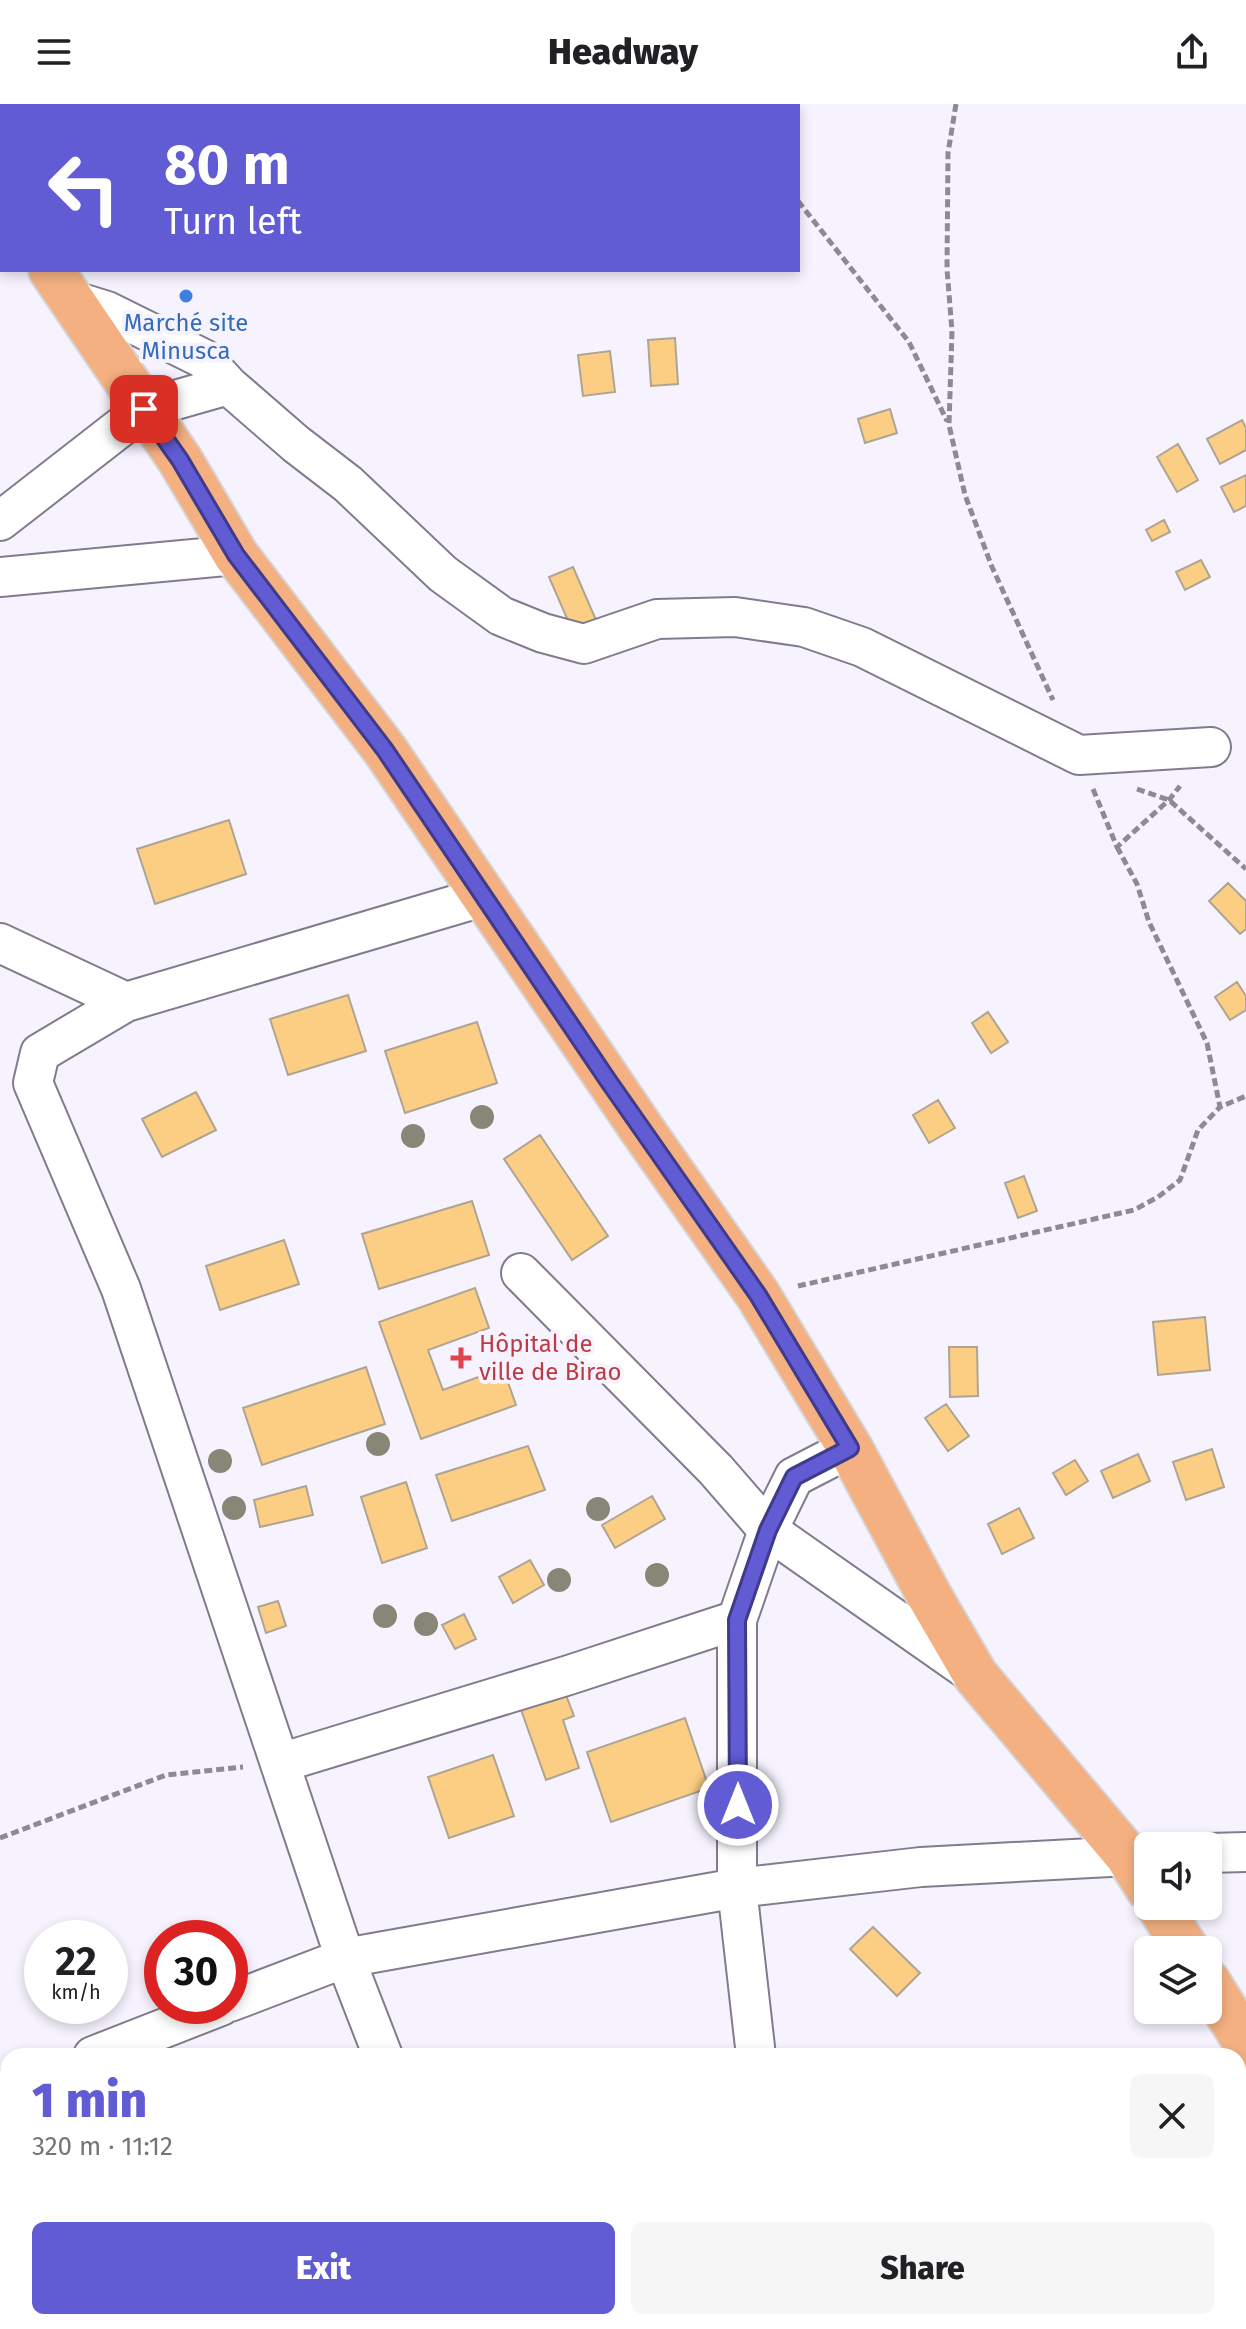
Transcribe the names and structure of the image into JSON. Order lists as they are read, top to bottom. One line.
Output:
{"places":{"other":["Marché site Minusca"],"health":["Hôpital de ville de Birao"]},"page":{"header":"Headway","turn":["80 m","Turn left"],"speed":"22 km/h","limit":"30","heading":["1 min","320 m · 11:12"],"buttons":["Exit","Share"]}}
